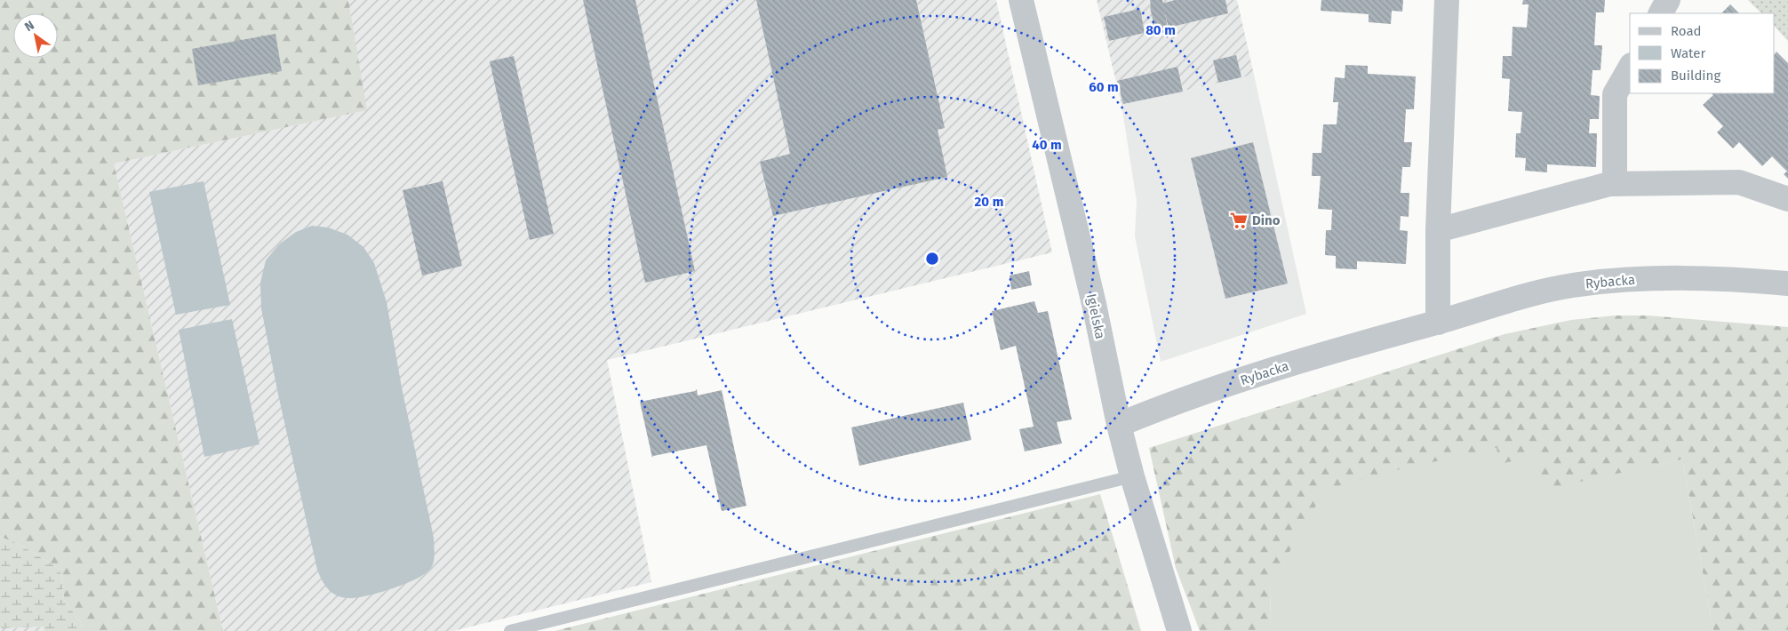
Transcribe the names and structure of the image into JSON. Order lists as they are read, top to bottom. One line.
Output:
{"streets":{"street":["Rybacka","Igielska"]},"crossings":[["Rybacka","Igielska"]],"places":{"supermarket":["Dino"]},"legend":["Road","Water","Building"],"north":"top left","rings":["80 m","60 m","40 m","20 m"]}
